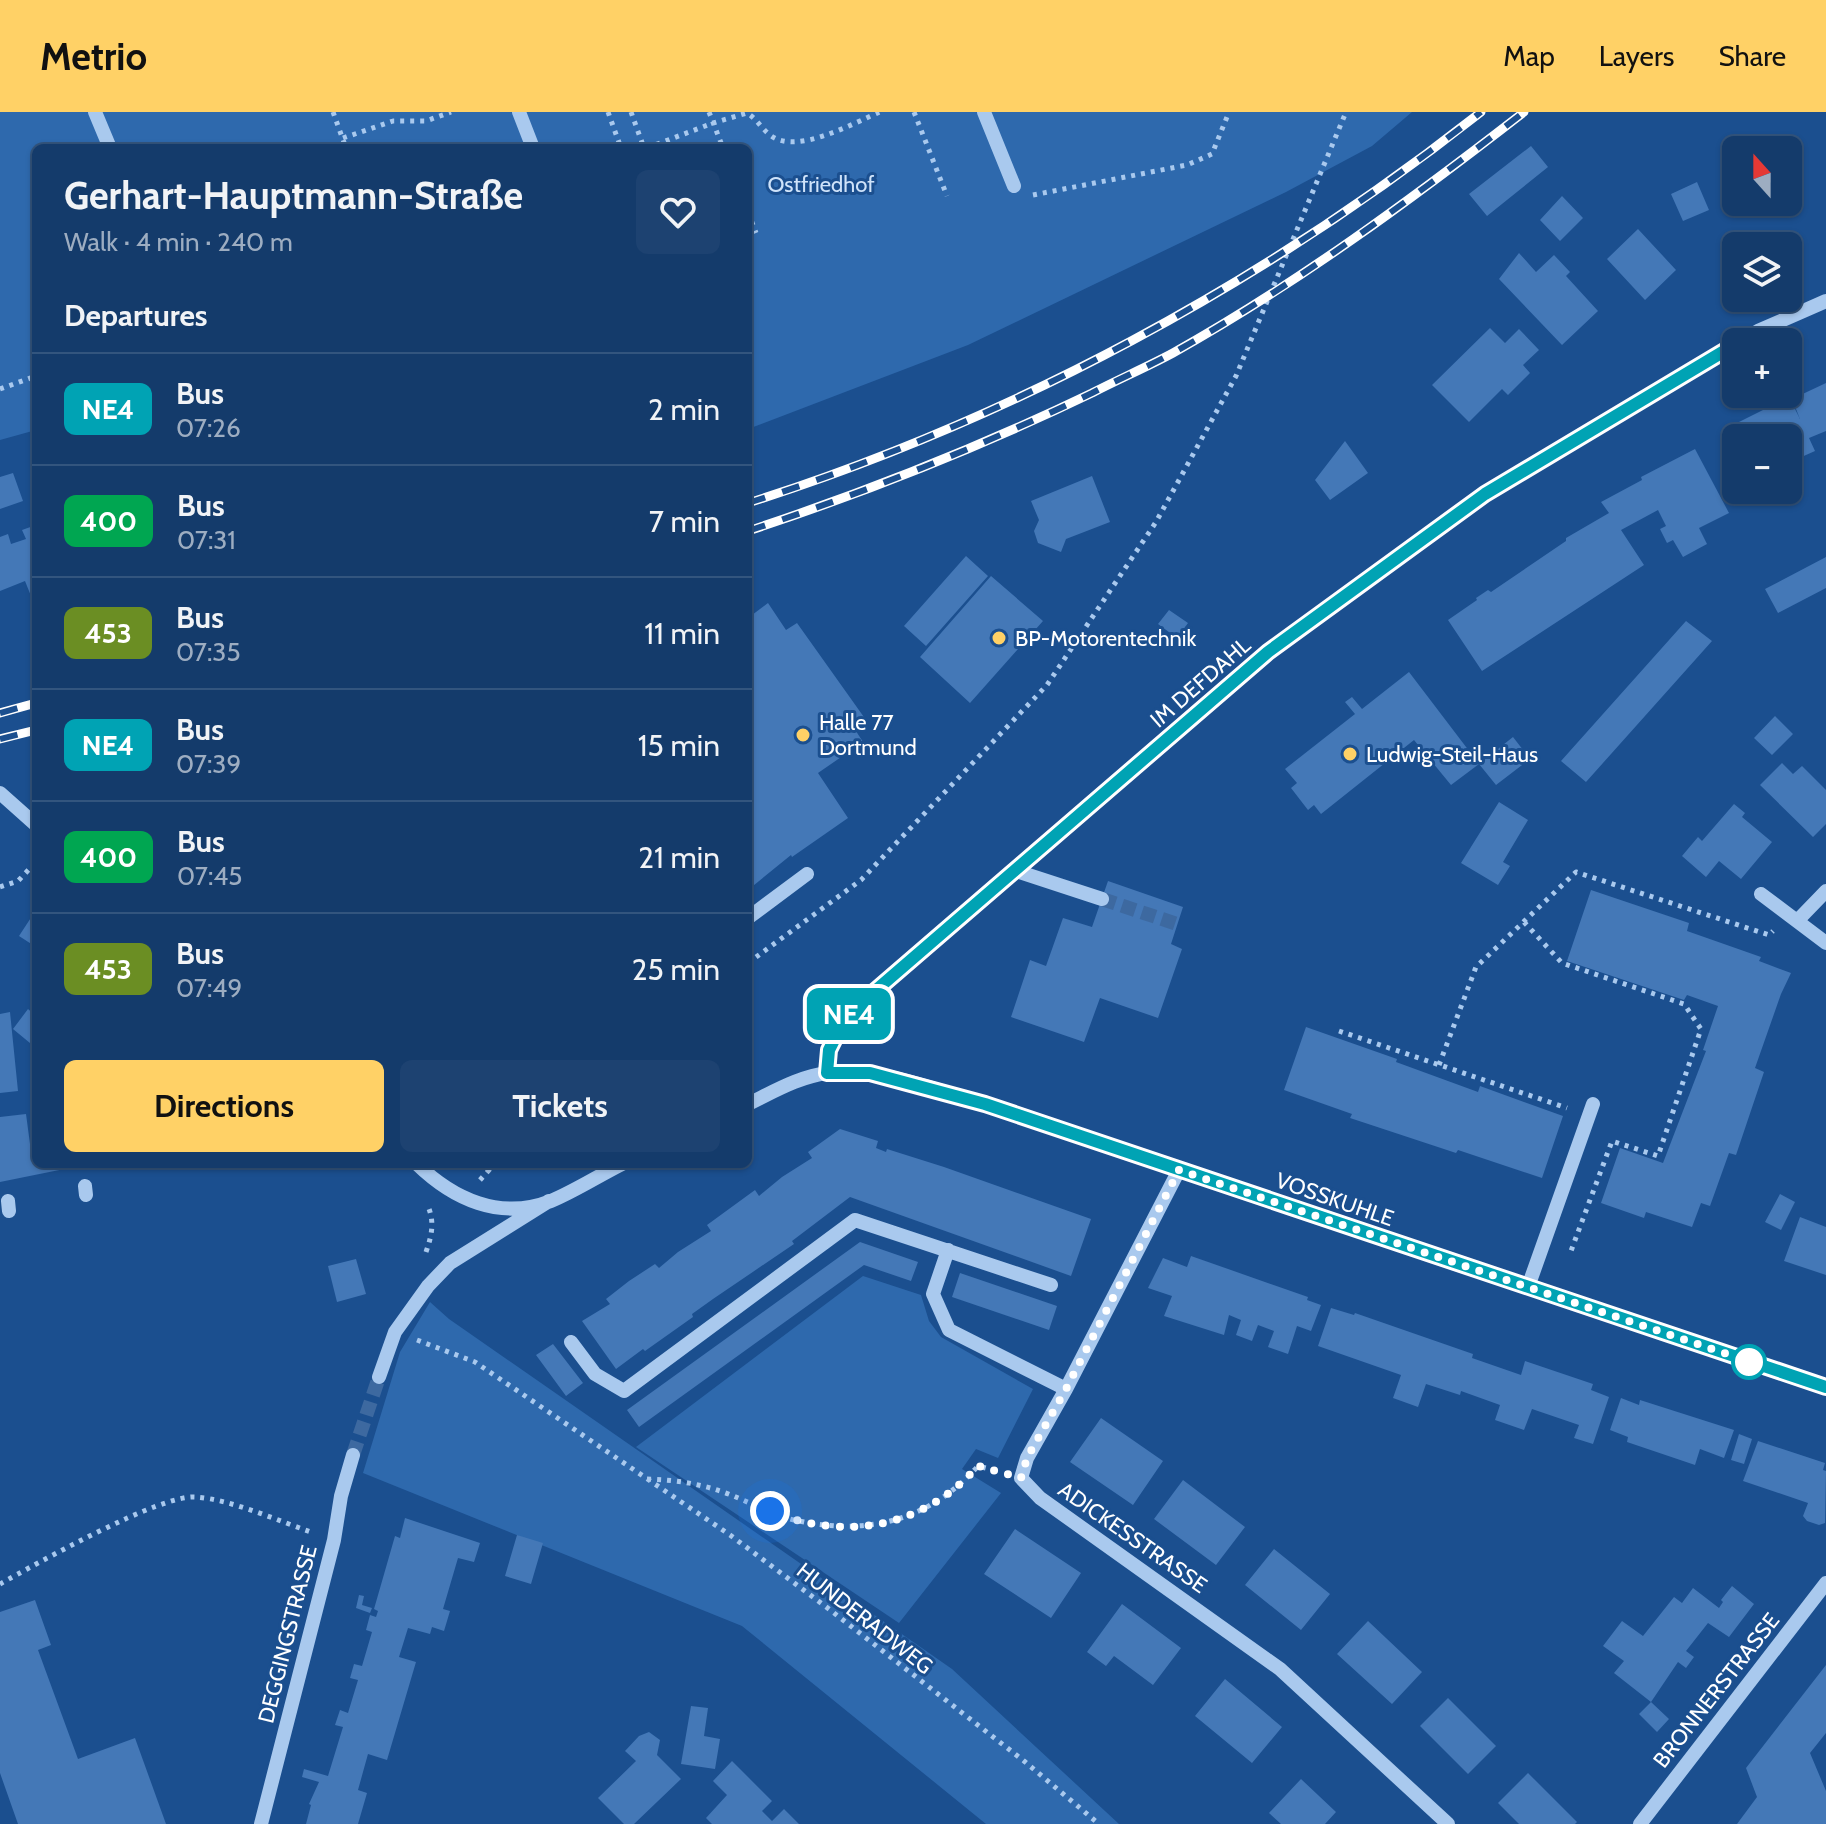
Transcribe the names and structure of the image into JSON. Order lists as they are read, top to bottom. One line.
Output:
{"streets":{"street":["IM DEFDAHL","VOSSKUHLE","ADICKESSTRASSE","DEGGINGSTRASSE","BRONNERSTRASSE"],"path":["HUNDERADWEG"]},"crossings":[["IM DEFDAHL","VOSSKUHLE"]],"parks":["Ostfriedhof"],"places":["BP-Motorentechnik","Halle 77 Dortmund","Ludwig-Steil-Haus"],"lines":["bus line NE4"],"north":"top","page":{"header":"Metrio","nav":["Map","Layers","Share"],"on_map":"NE4","map_buttons":["+","−"],"heading":[["Gerhart-Hauptmann-Straße","Walk · 4 min · 240 m"],"Departures"],"list":[{"mark":"NE4","name":"Bus","note":"07:26","value":"2 min"},{"mark":"400","name":"Bus","note":"07:31","value":"7 min"},{"mark":"453","name":"Bus","note":"07:35","value":"11 min"},{"mark":"NE4","name":"Bus","note":"07:39","value":"15 min"},{"mark":"400","name":"Bus","note":"07:45","value":"21 min"},{"mark":"453","name":"Bus","note":"07:49","value":"25 min"}],"buttons":["Directions","Tickets"]}}
